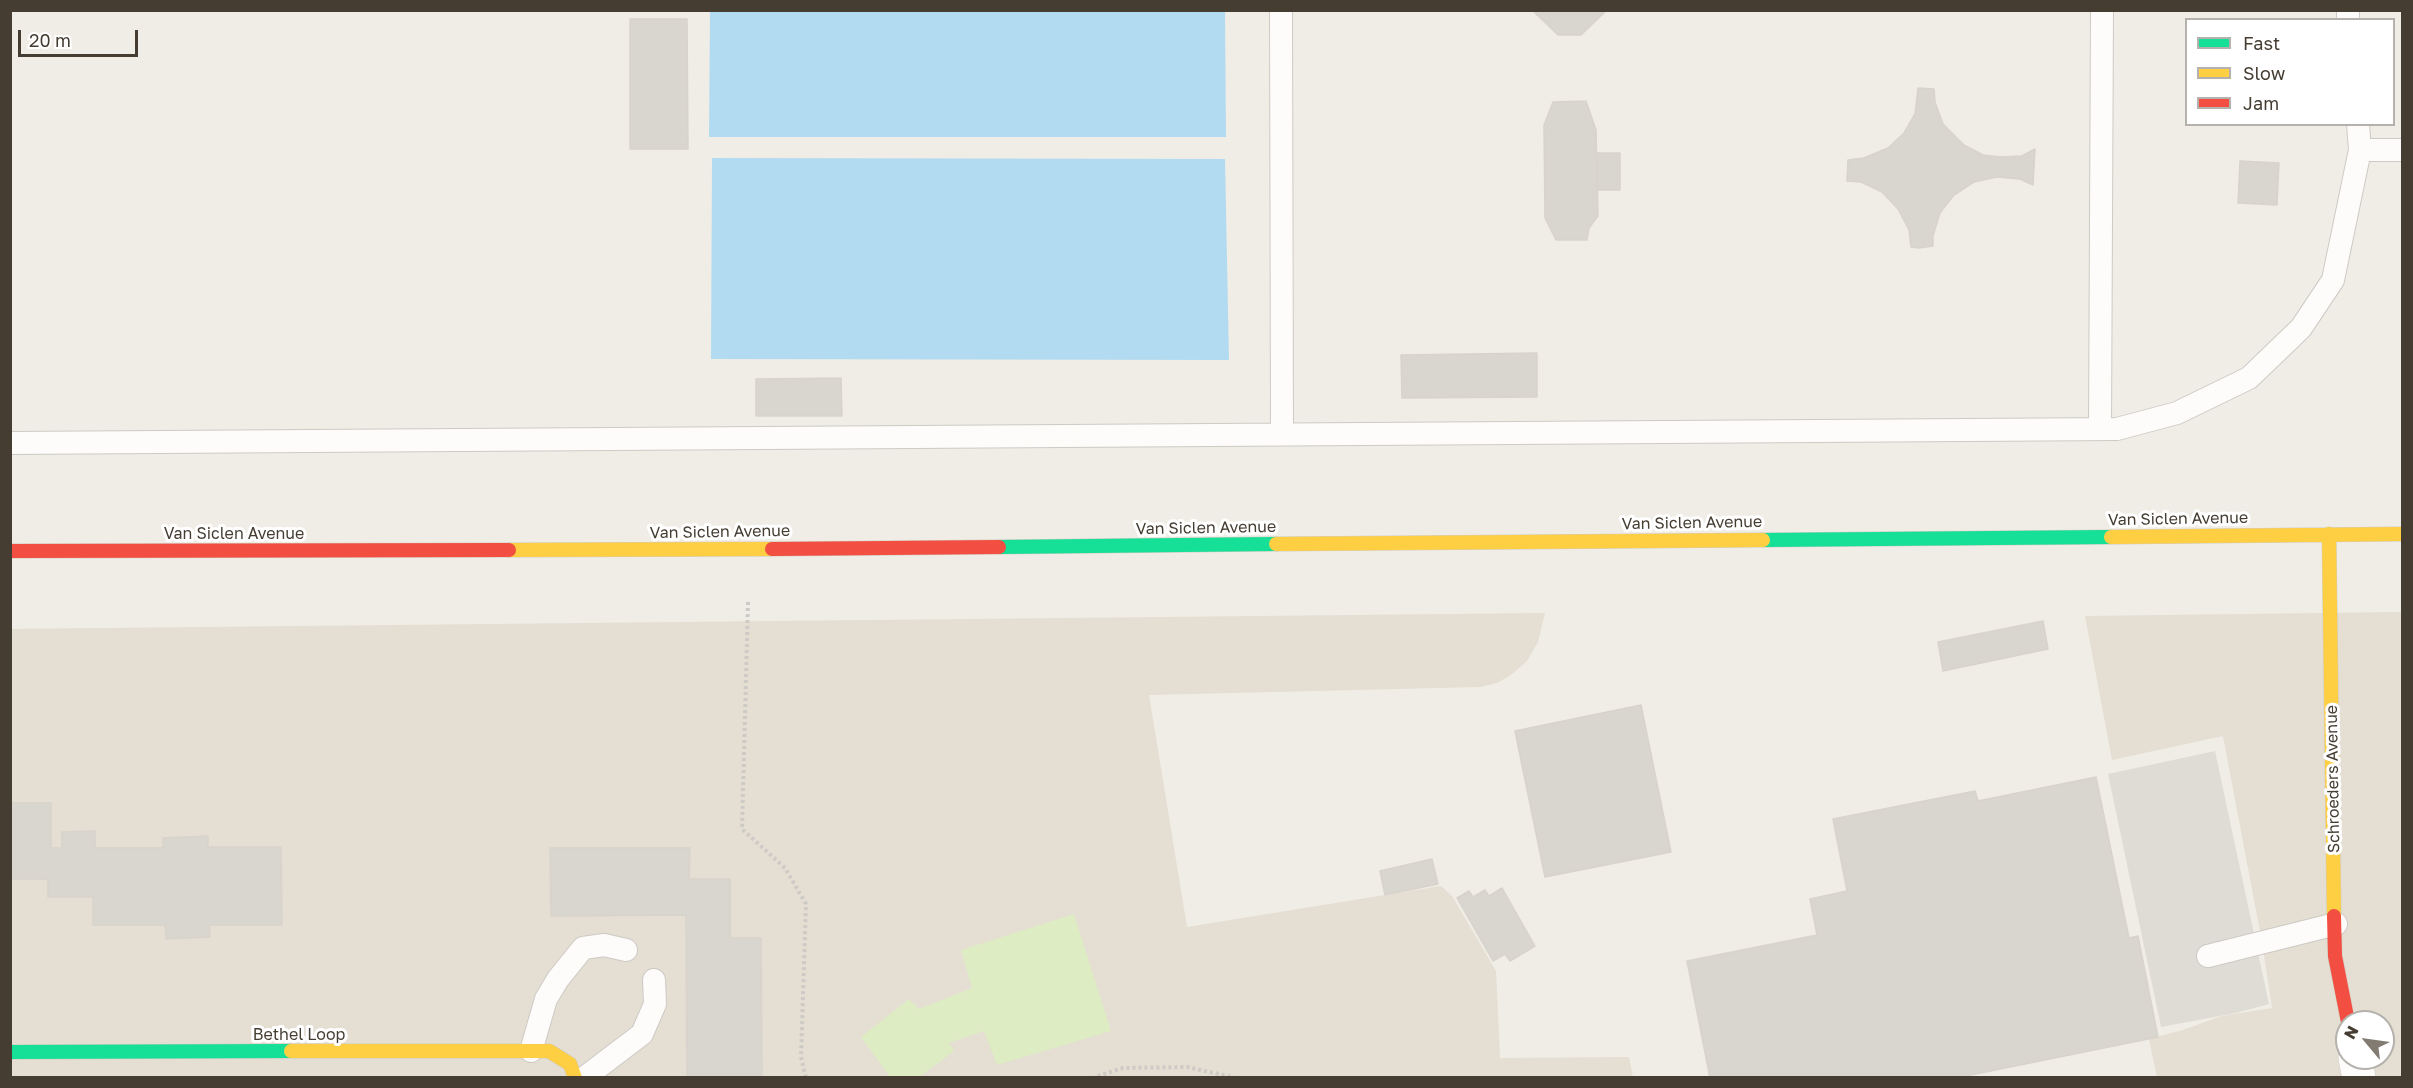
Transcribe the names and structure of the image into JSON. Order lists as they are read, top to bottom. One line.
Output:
{"streets":{"street":["Van Siclen Avenue","Schroeders Avenue","Bethel Loop"]},"crossings":[["Van Siclen Avenue","Schroeders Avenue"]],"legend":["Fast","Slow","Jam"],"scale_bar":"20 m","north":"top left"}
